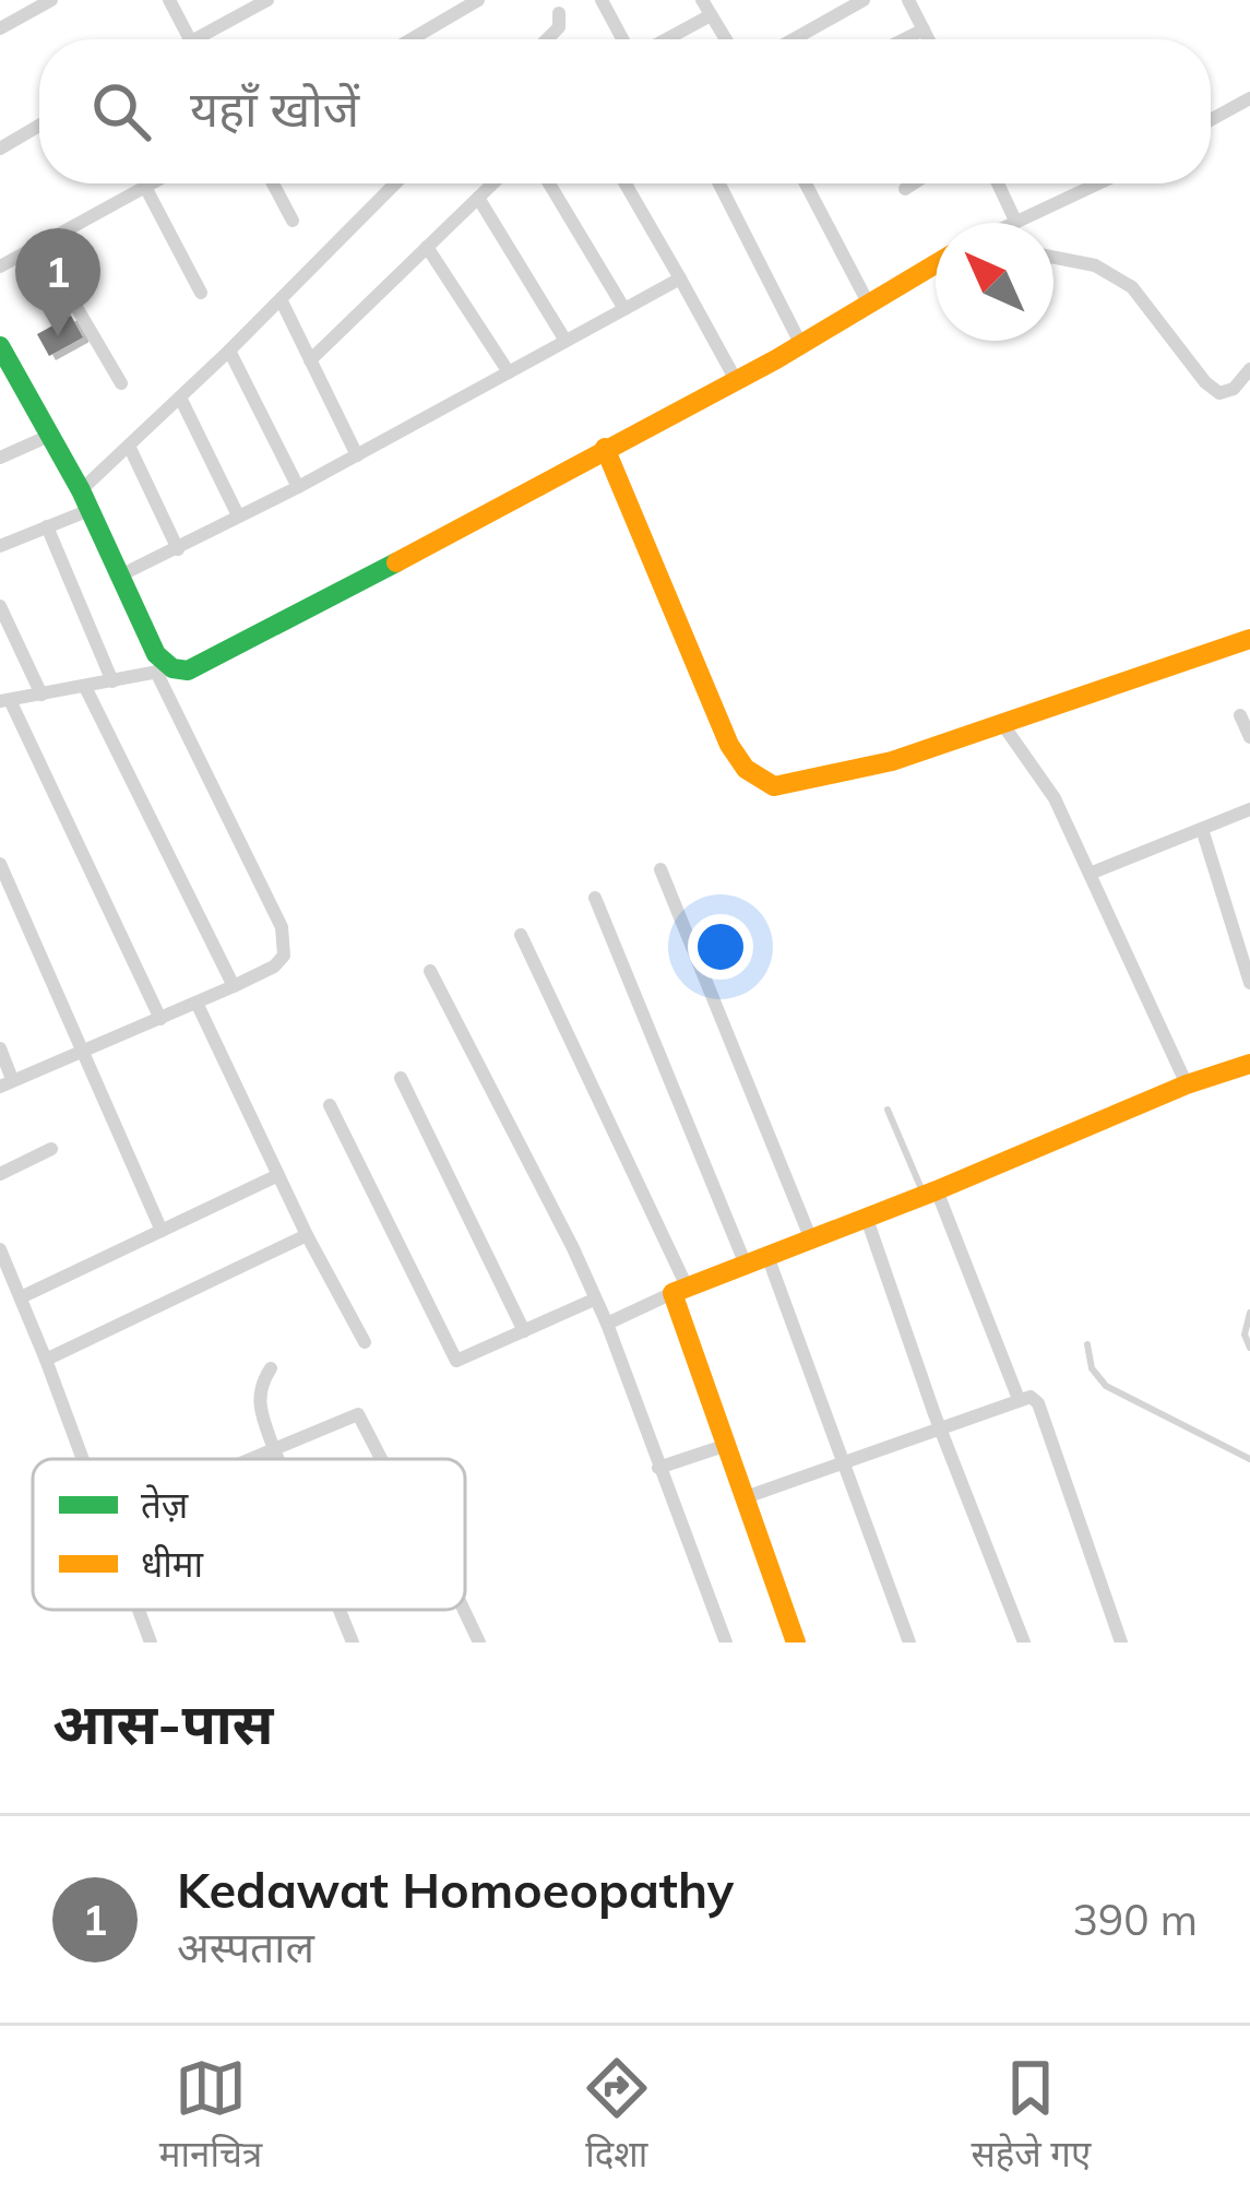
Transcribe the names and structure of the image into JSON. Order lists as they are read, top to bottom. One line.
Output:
{"legend":["तेज़","धीमा"],"north":"top left","page":{"search":"यहाँ खोजें","pins":"1","heading":"आस-पास","list":[{"mark":"1","name":"Kedawat Homoeopathy","note":"अस्पताल","value":"390 m"}],"nav":["मानचित्र","दिशा","सहेजे गए"]}}
